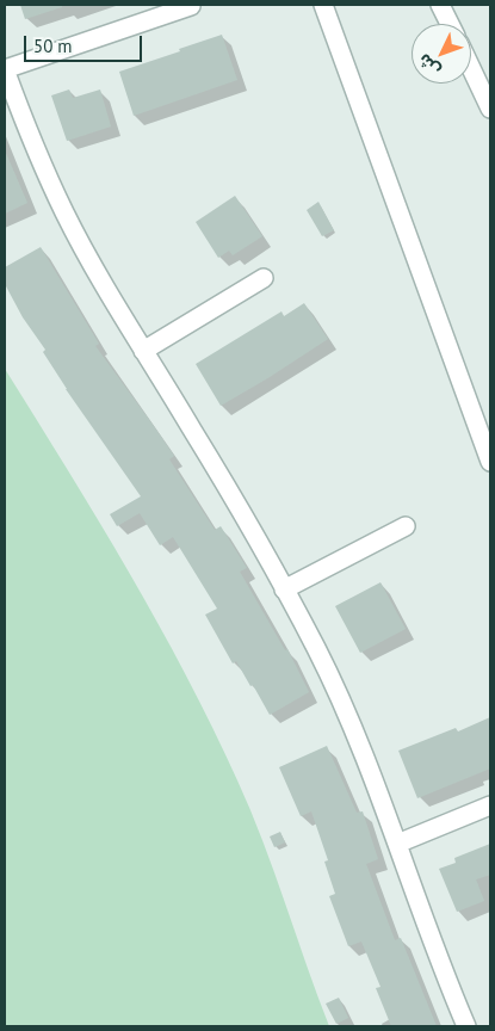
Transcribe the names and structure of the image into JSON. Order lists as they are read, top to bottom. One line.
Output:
{"scale_bar":"50 m","north":"bottom left"}
